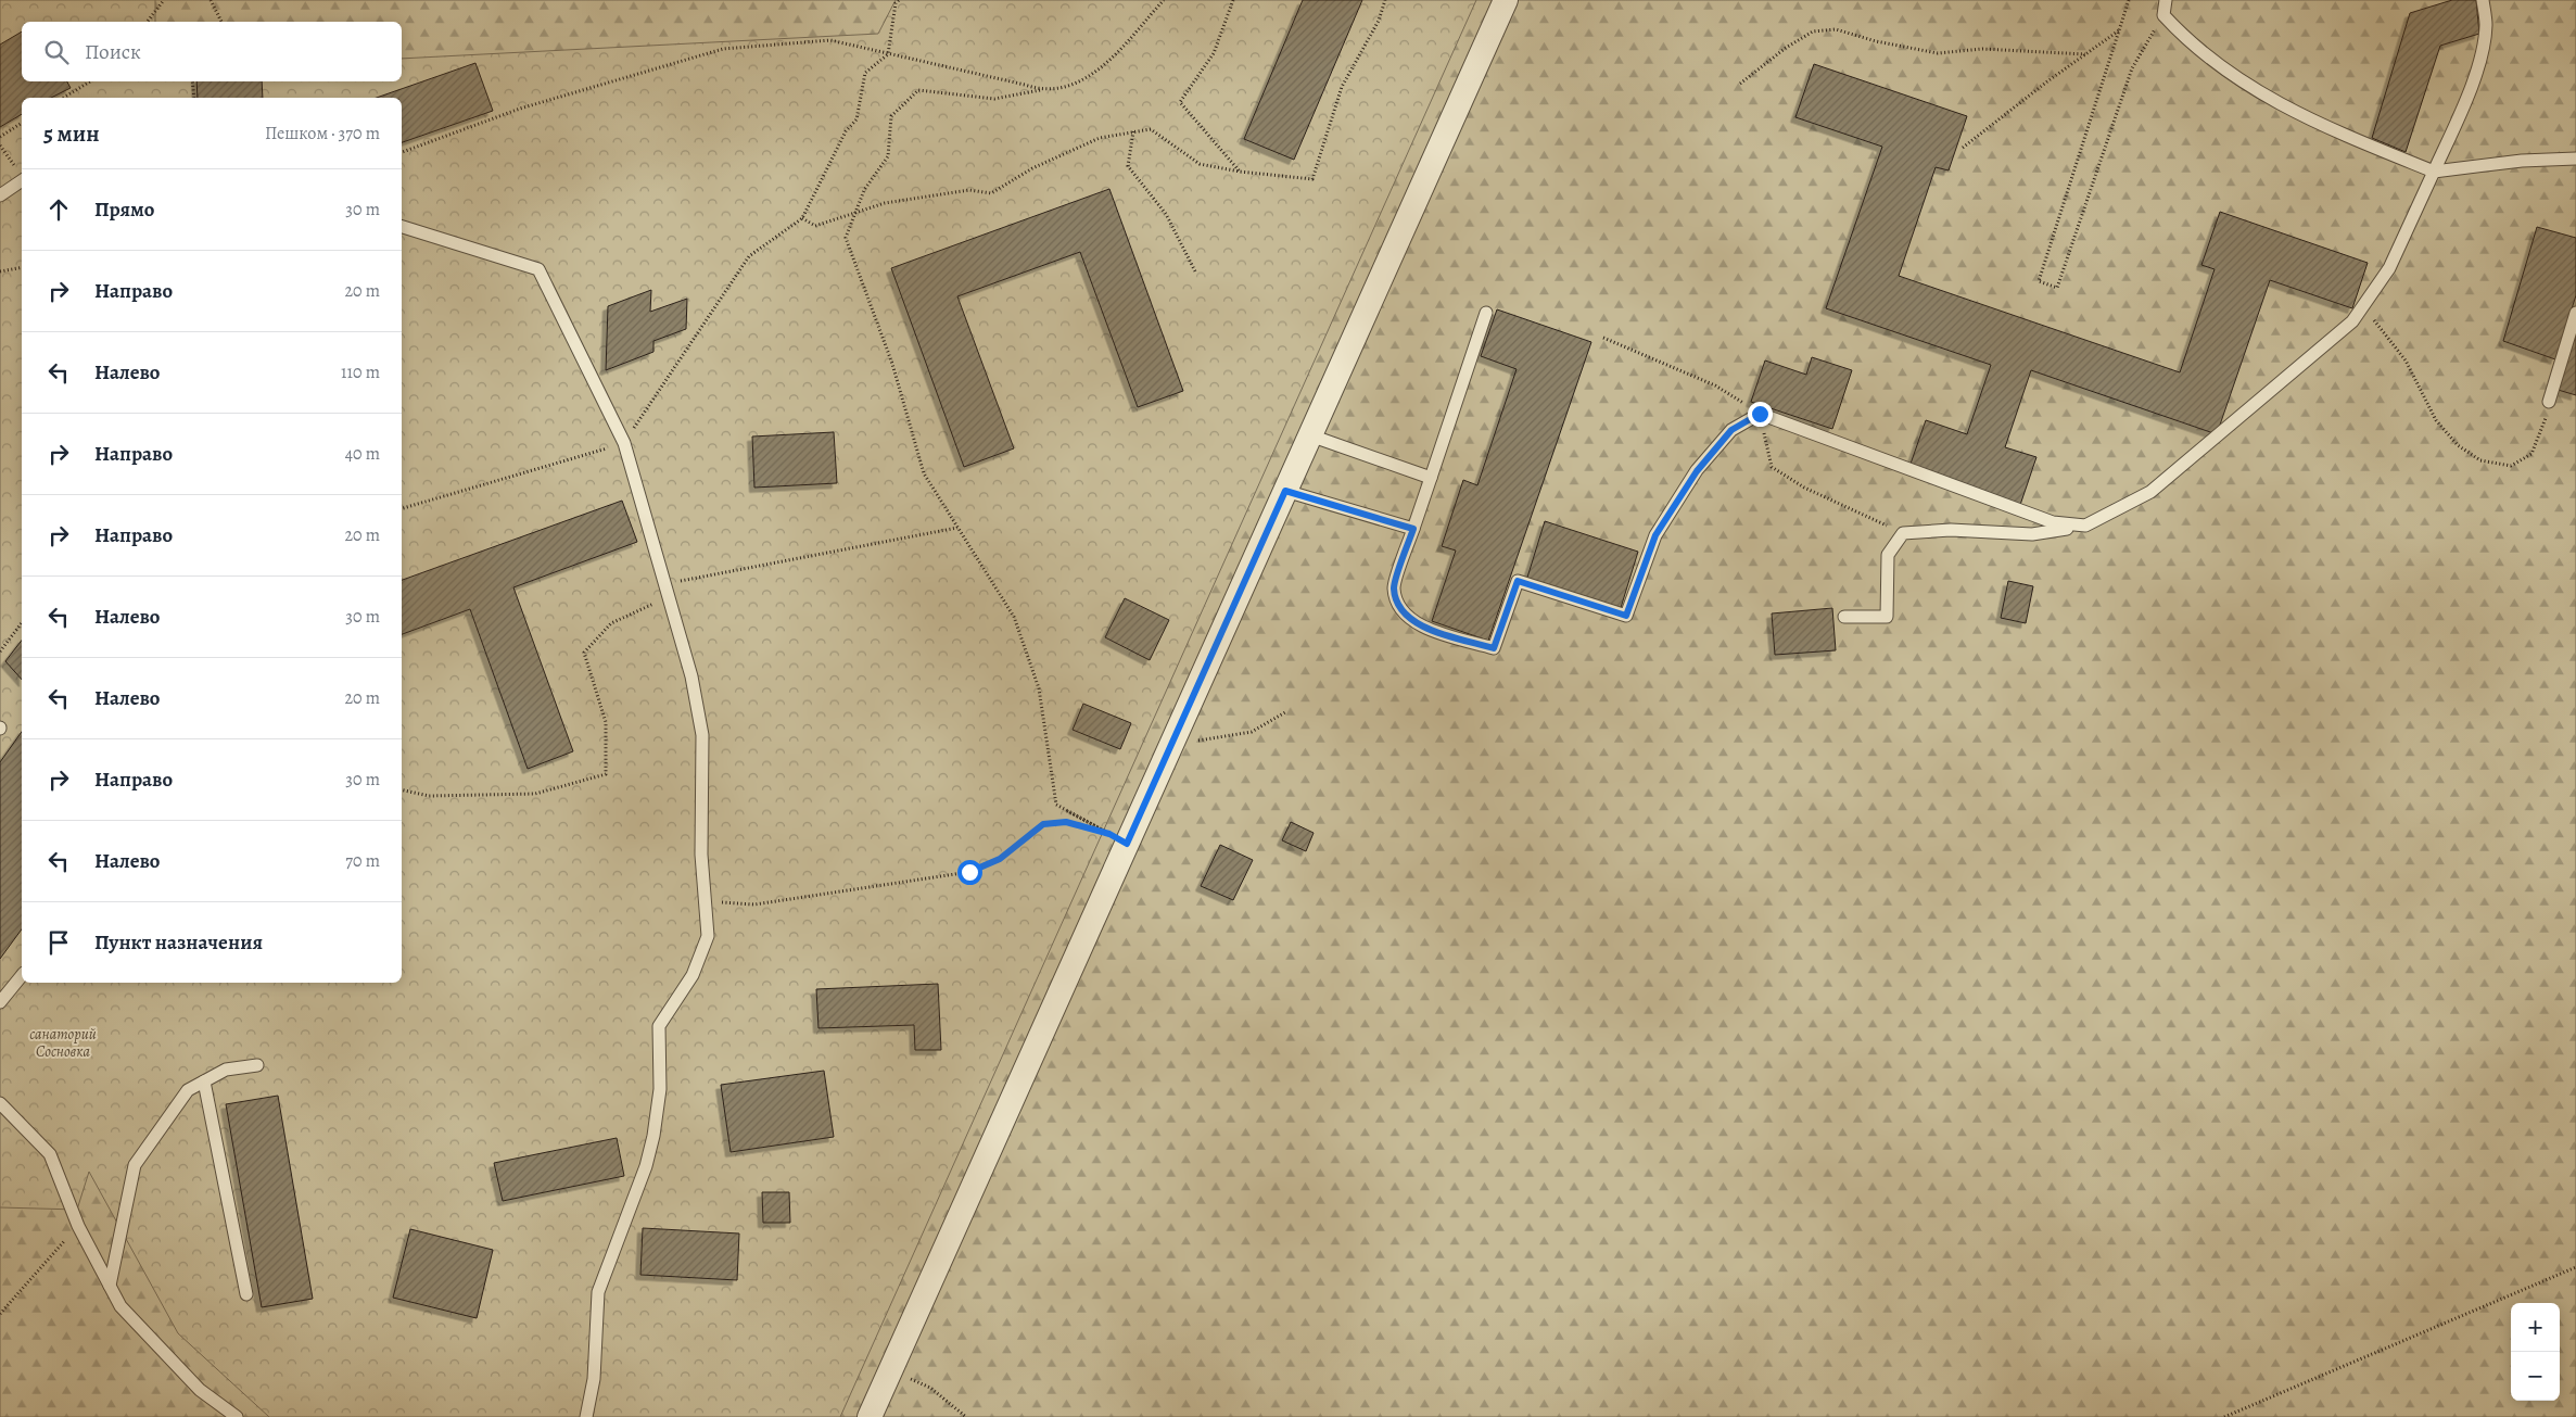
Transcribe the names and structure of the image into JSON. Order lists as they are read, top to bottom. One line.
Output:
{"parks":["санаторий Сосновка"],"page":{"search":"Поиск","heading":["5 мин","Пешком · 370 m"],"list":[["Прямо","30 m"],["Направо","20 m"],["Налево","110 m"],["Направо","40 m"],["Направо","20 m"],["Налево","30 m"],["Налево","20 m"],["Направо","30 m"],["Налево","70 m"],"Пункт назначения"],"map_buttons":["+","−"]}}
